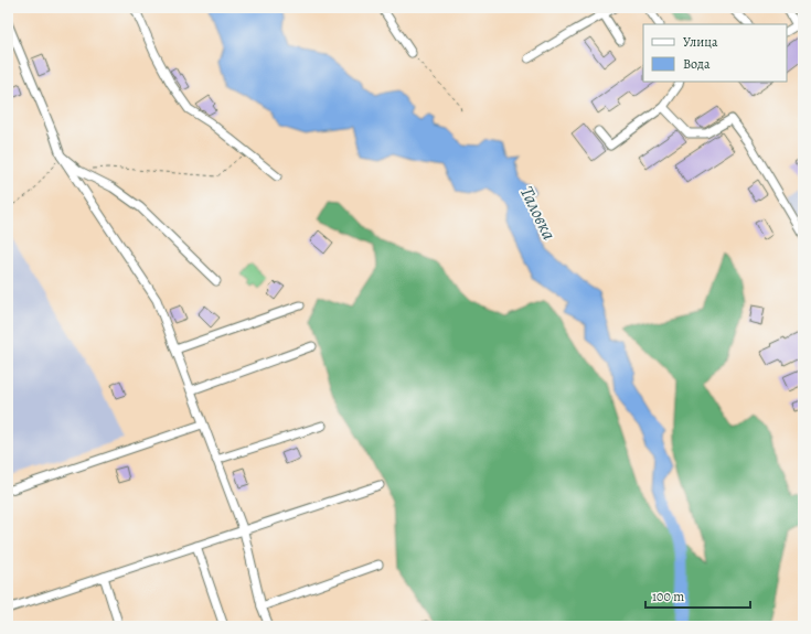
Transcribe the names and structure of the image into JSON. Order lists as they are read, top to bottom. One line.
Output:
{"water":["Таловка"],"legend":["Улица","Вода"],"scale_bar":"100 m"}
